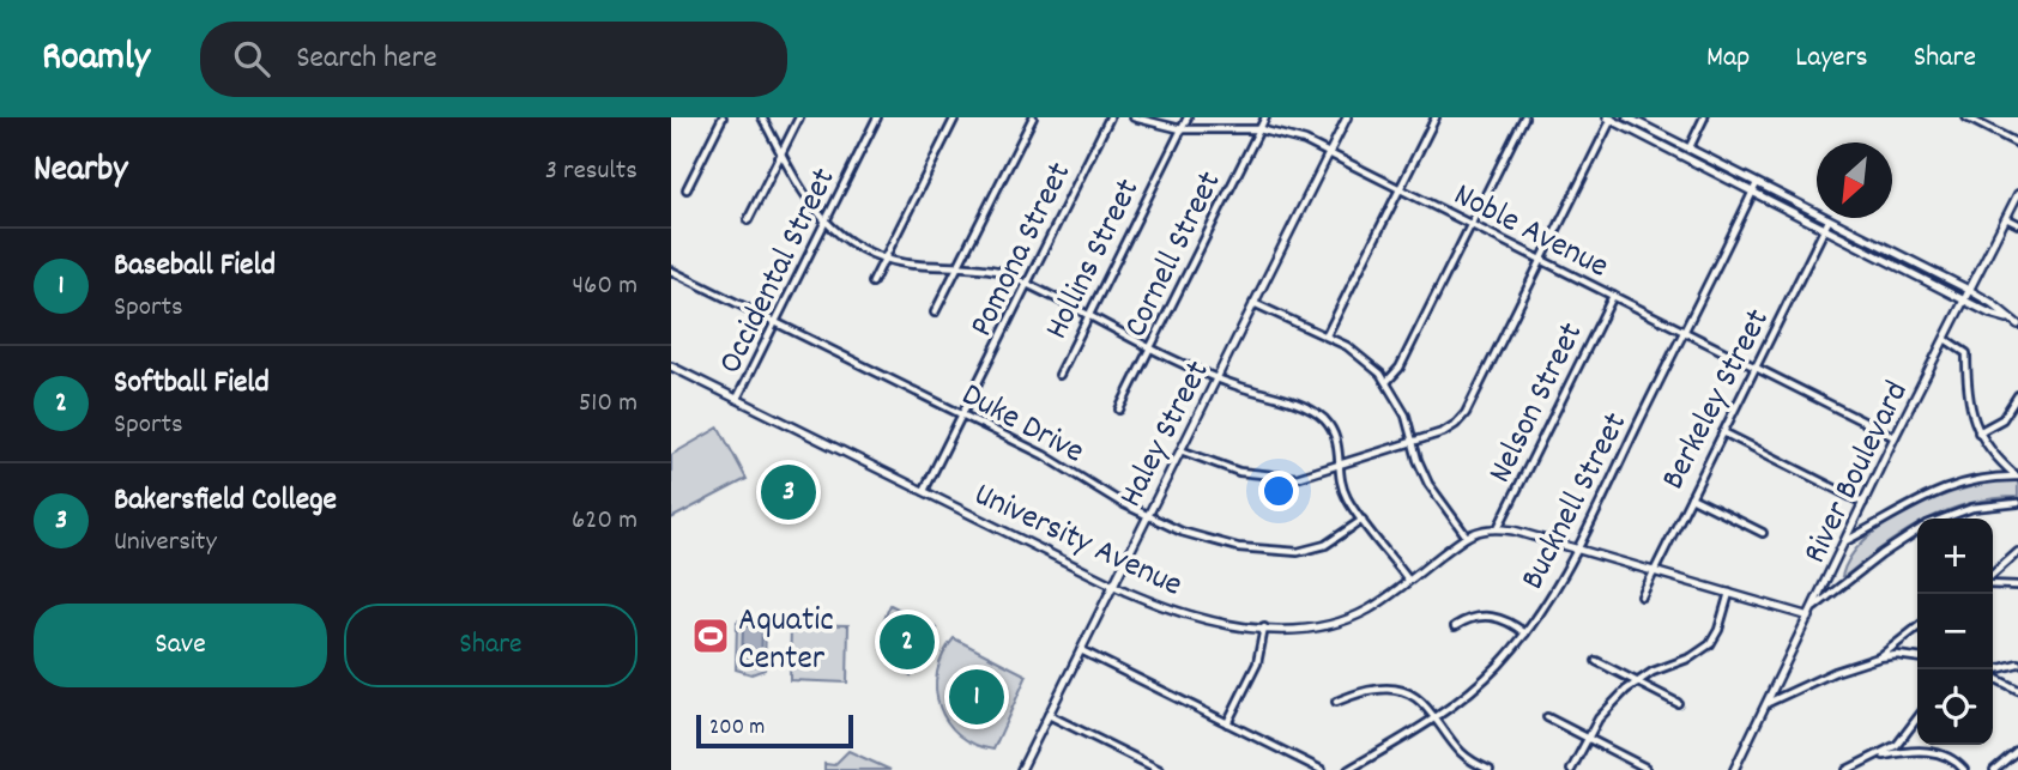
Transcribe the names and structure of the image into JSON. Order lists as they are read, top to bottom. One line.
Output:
{"streets":{"street":["Noble Avenue","Pomona Street","Cornell Street","Hollins Street","Occidental Street","Berkeley Street","Nelson Street","Duke Drive","Haley Street","River Boulevard","Bucknell Street","University Avenue"]},"crossings":[["Noble Avenue","Cornell Street"],["Noble Avenue","Hollins Street"],["Noble Avenue","Berkeley Street"],["Noble Avenue","Nelson Street"],["Noble Avenue","Haley Street"],["Noble Avenue","River Boulevard"],["Noble Avenue","Bucknell Street"],["Pomona Street","Duke Drive"],["Pomona Street","University Avenue"],["Occidental Street","Duke Drive"],["Occidental Street","University Avenue"],["Berkeley Street","University Avenue"],["Nelson Street","University Avenue"],["Duke Drive","Haley Street"],["Haley Street","University Avenue"],["River Boulevard","University Avenue"],["Bucknell Street","University Avenue"]],"places":{"sports":["Aquatic Center"]},"scale_bar":"200 m","north":"bottom left","page":{"header":"Roamly","search":"Search here","nav":["Map","Layers","Share"],"heading":["Nearby","3 results"],"list":[{"mark":"1","name":"Baseball Field","note":"Sports","value":"460 m"},{"mark":"2","name":"Softball Field","note":"Sports","value":"510 m"},{"mark":"3","name":"Bakersfield College","note":"University","value":"620 m"}],"pins":["3","2","1"],"map_buttons":["+","−"],"buttons":["Save","Share"],"scale":"200 m"}}
